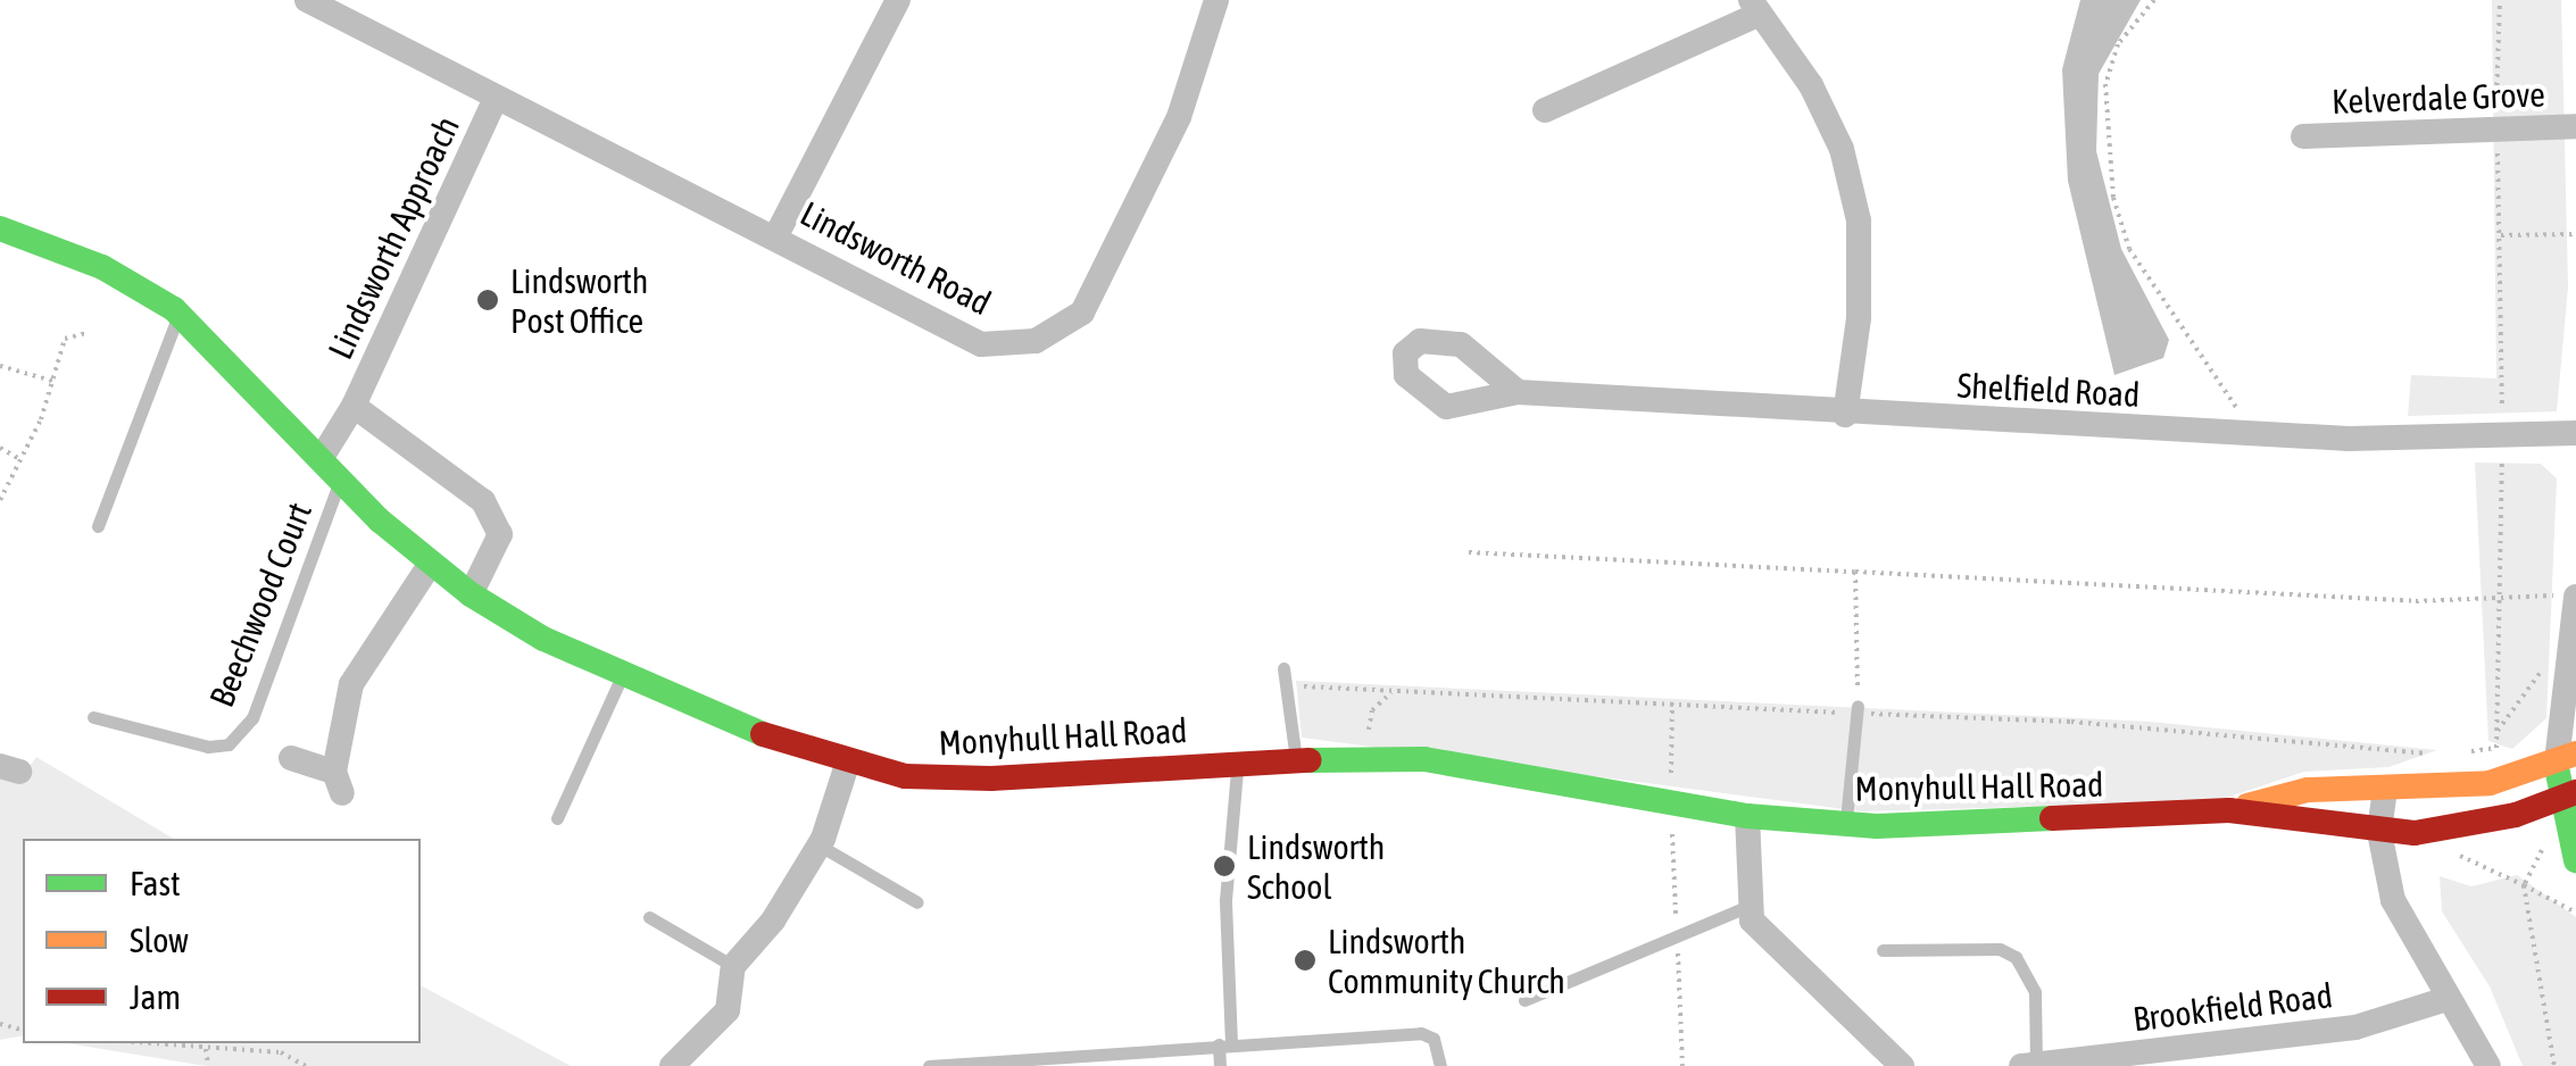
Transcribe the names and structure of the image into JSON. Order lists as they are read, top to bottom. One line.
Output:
{"streets":{"street":["Kelverdale Grove","Lindsworth Approach","Lindsworth Road","Shelfield Road","Monyhull Hall Road","Brookfield Road"],"lane":["Beechwood Court"]},"crossings":[["Lindsworth Approach","Lindsworth Road"],["Lindsworth Approach","Monyhull Hall Road"],["Beechwood Court","Monyhull Hall Road"]],"places":["Lindsworth Post Office","Lindsworth School","Lindsworth Community Church"],"legend":["Fast","Slow","Jam"]}
